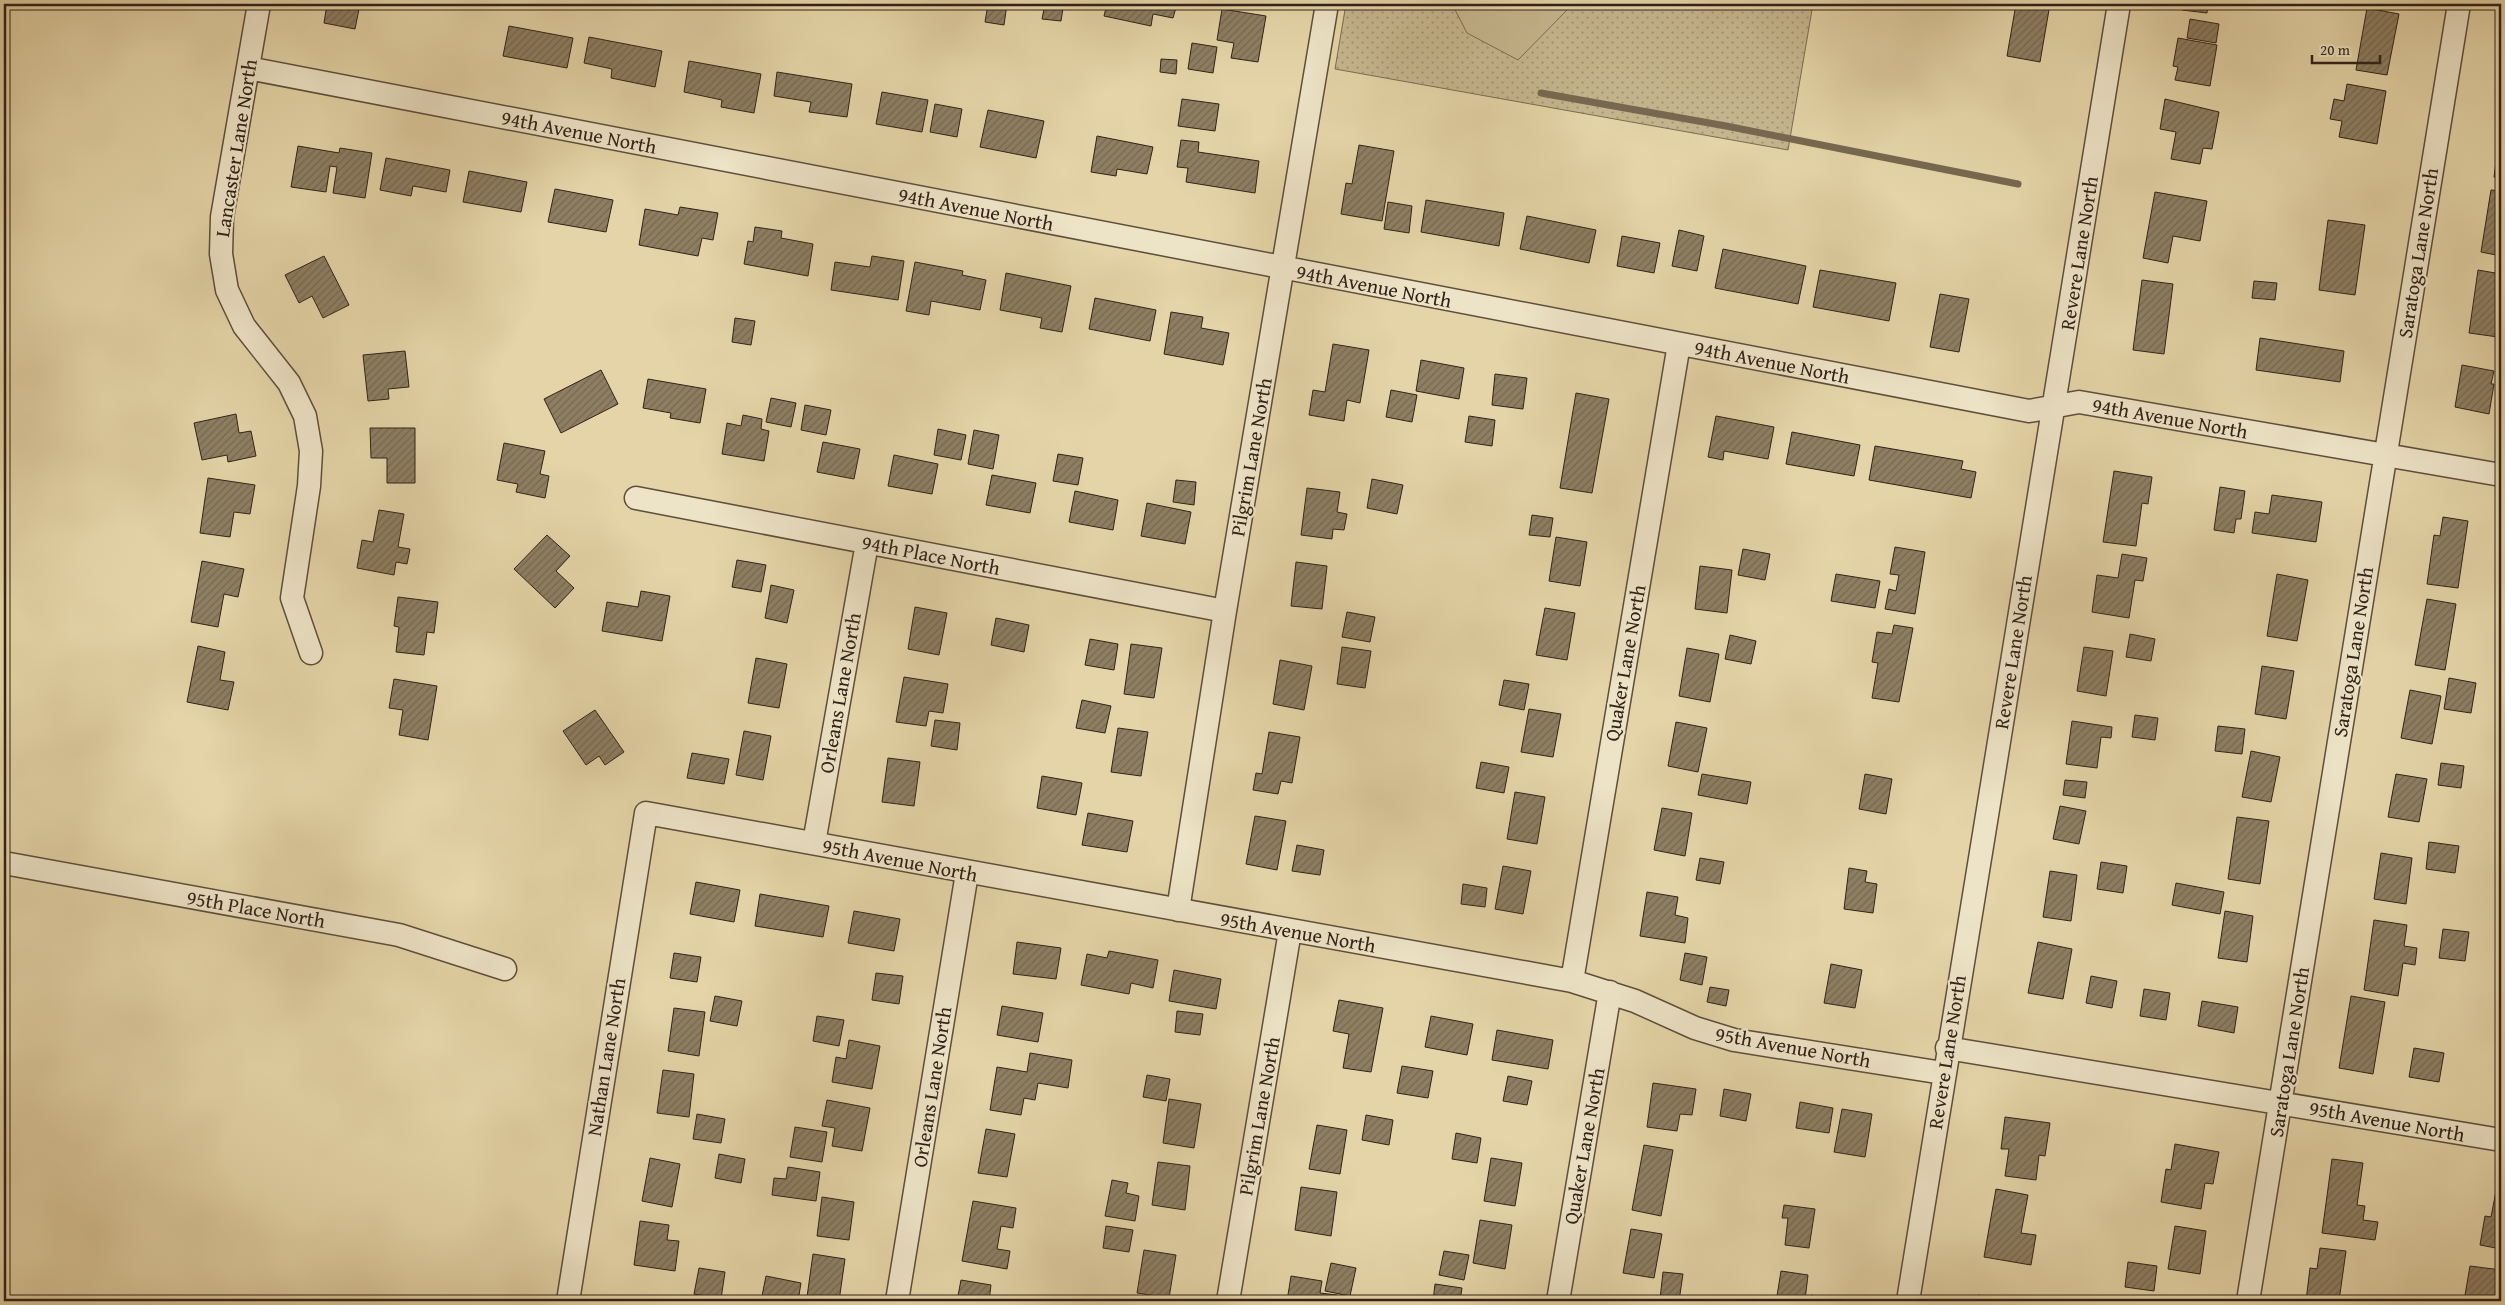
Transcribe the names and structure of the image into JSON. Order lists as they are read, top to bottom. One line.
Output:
{"streets":{"street":["94th Avenue North","Lancaster Lane North","Revere Lane North","Saratoga Lane North","Pilgrim Lane North","94th Place North","Quaker Lane North","Orleans Lane North","95th Avenue North","95th Place North","Nathan Lane North"]},"crossings":[["94th Avenue North","Lancaster Lane North"],["94th Avenue North","Revere Lane North"],["94th Avenue North","Saratoga Lane North"],["94th Avenue North","Pilgrim Lane North"],["94th Avenue North","Quaker Lane North"],["Revere Lane North","95th Avenue North"],["Saratoga Lane North","95th Avenue North"],["Pilgrim Lane North","94th Place North"],["Pilgrim Lane North","95th Avenue North"],["94th Place North","Orleans Lane North"],["Quaker Lane North","95th Avenue North"],["Orleans Lane North","95th Avenue North"],["95th Avenue North","Nathan Lane North"]],"scale_bar":"20 m"}
